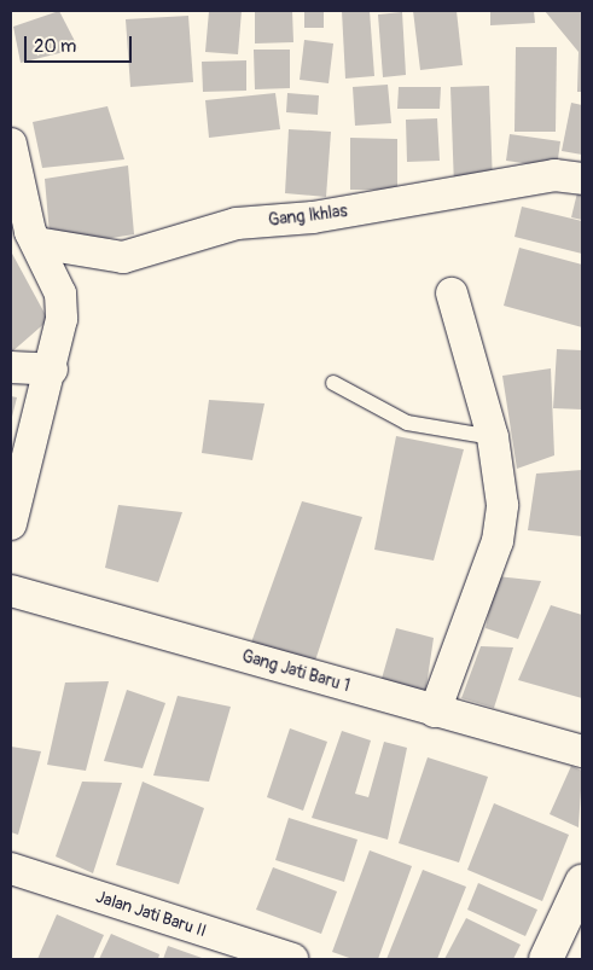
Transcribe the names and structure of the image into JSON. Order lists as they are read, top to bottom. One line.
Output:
{"streets":{"street":["Gang Ikhlas","Gang Jati Baru 1","Jalan Jati Baru II"]},"scale_bar":"20 m"}
